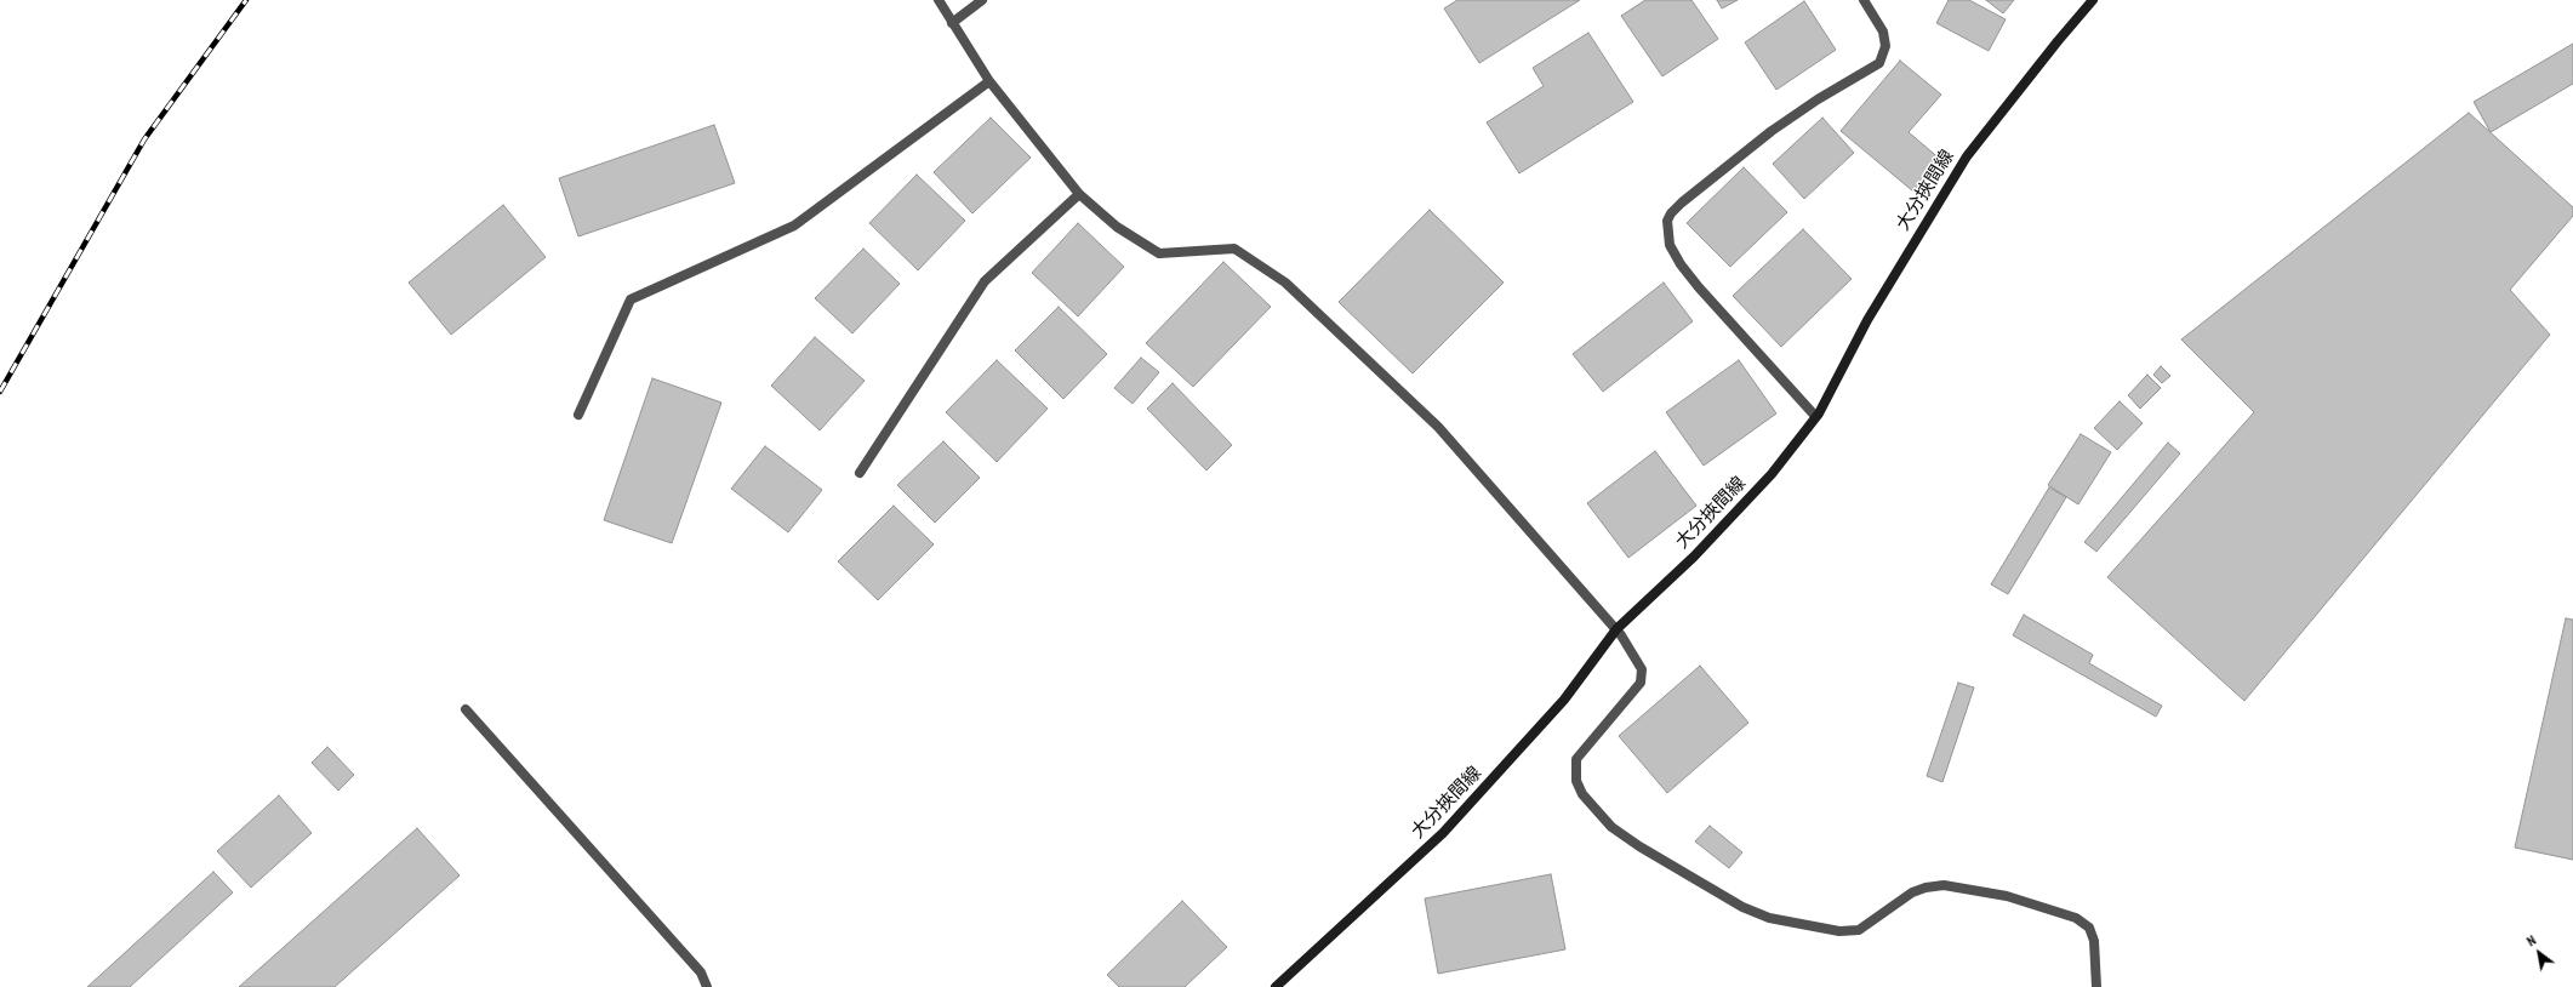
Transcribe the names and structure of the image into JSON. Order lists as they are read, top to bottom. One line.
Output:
{"streets":{"main road":["大分挾間線"]},"north":"top left"}
